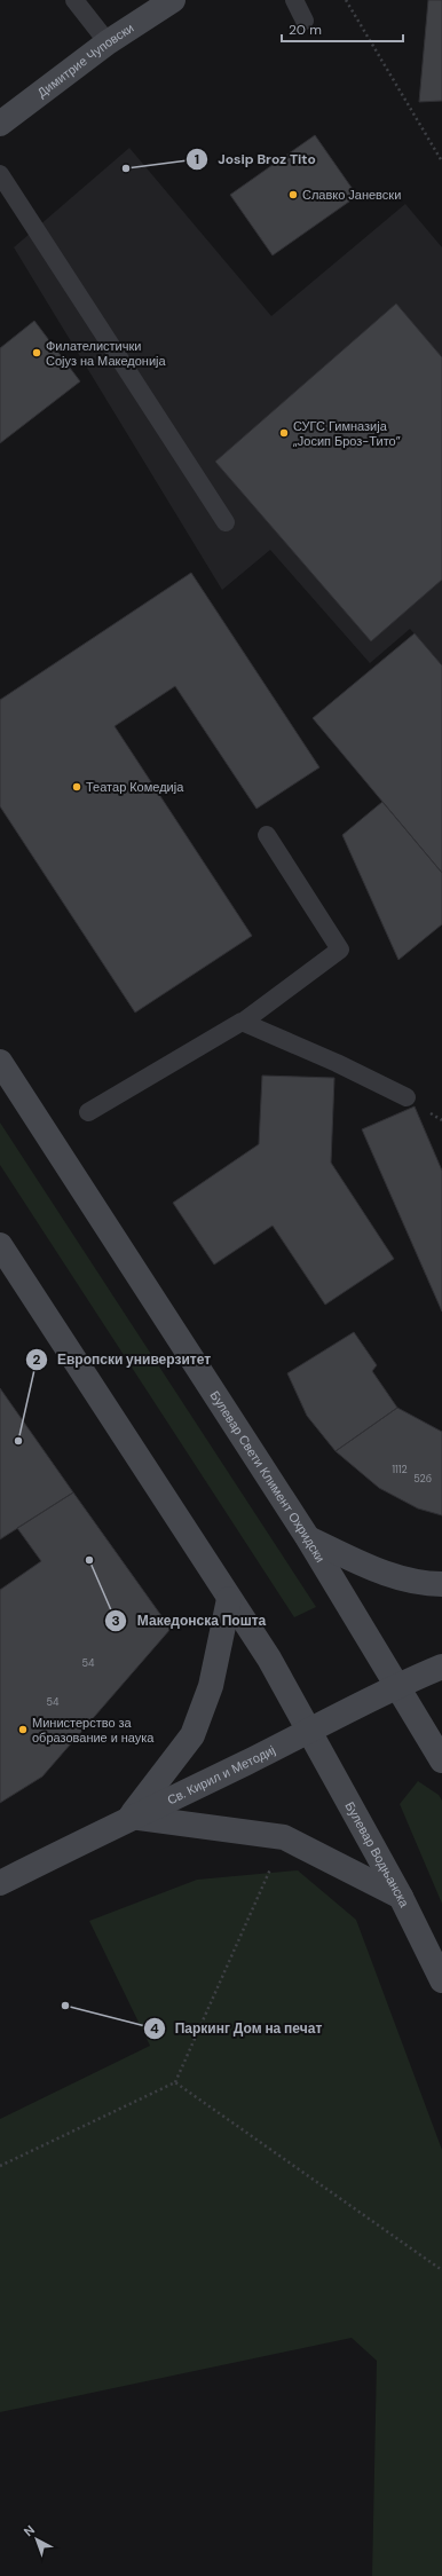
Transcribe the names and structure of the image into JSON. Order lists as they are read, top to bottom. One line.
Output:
{"streets":{"street":["Димитрие Чуповски","Булевар Свети Климент Охридски","Св. Кирил и Методиј","Булевар Водњанска"]},"crossings":[["Булевар Свети Климент Охридски","Св. Кирил и Методиј"],["Св. Кирил и Методиј","Булевар Водњанска"]],"places":["Josip Broz Tito","Славко Јаневски","Филателистички Сојуз на Македонија","СУГС Гимназија „Јосип Броз-Тито”","Театар Комедија","Европски универзитет","Македонска Пошта","Министерство за образование и наука","Паркинг Дом на печат"],"house_numbers":["1112","52б","54","54"],"scale_bar":"20 m","north":"top left"}
